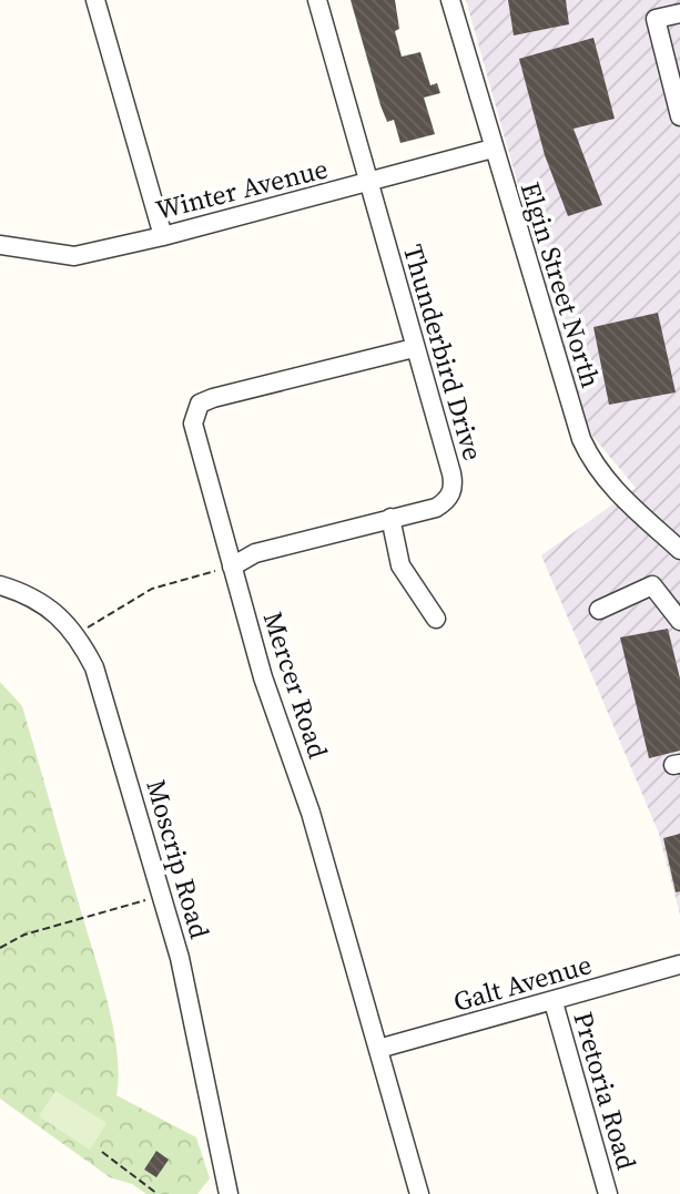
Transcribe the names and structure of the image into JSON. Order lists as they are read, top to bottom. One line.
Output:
{"streets":{"street":["Winter Avenue","Elgin Street North","Thunderbird Drive","Mercer Road","Moscrip Road","Galt Avenue","Pretoria Road"]},"crossings":[["Winter Avenue","Elgin Street North"],["Winter Avenue","Thunderbird Drive"],["Thunderbird Drive","Mercer Road"],["Mercer Road","Galt Avenue"],["Galt Avenue","Pretoria Road"]]}
